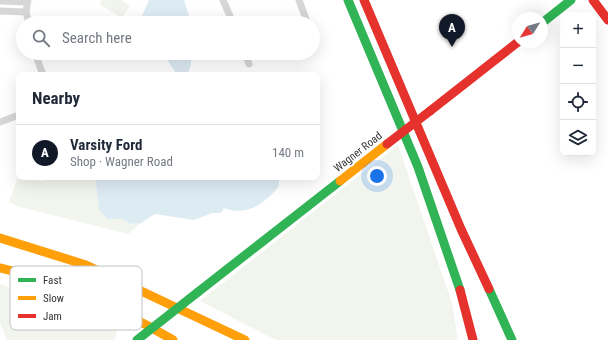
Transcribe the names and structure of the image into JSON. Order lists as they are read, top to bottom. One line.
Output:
{"streets":{"main road":["Wagner Road"]},"legend":["Fast","Slow","Jam"],"north":"bottom left","page":{"map_buttons":["+","−"],"pins":"A","search":"Search here","heading":"Nearby","list":[{"mark":"A","name":"Varsity Ford","note":"Shop · Wagner Road","value":"140 m"}]}}
